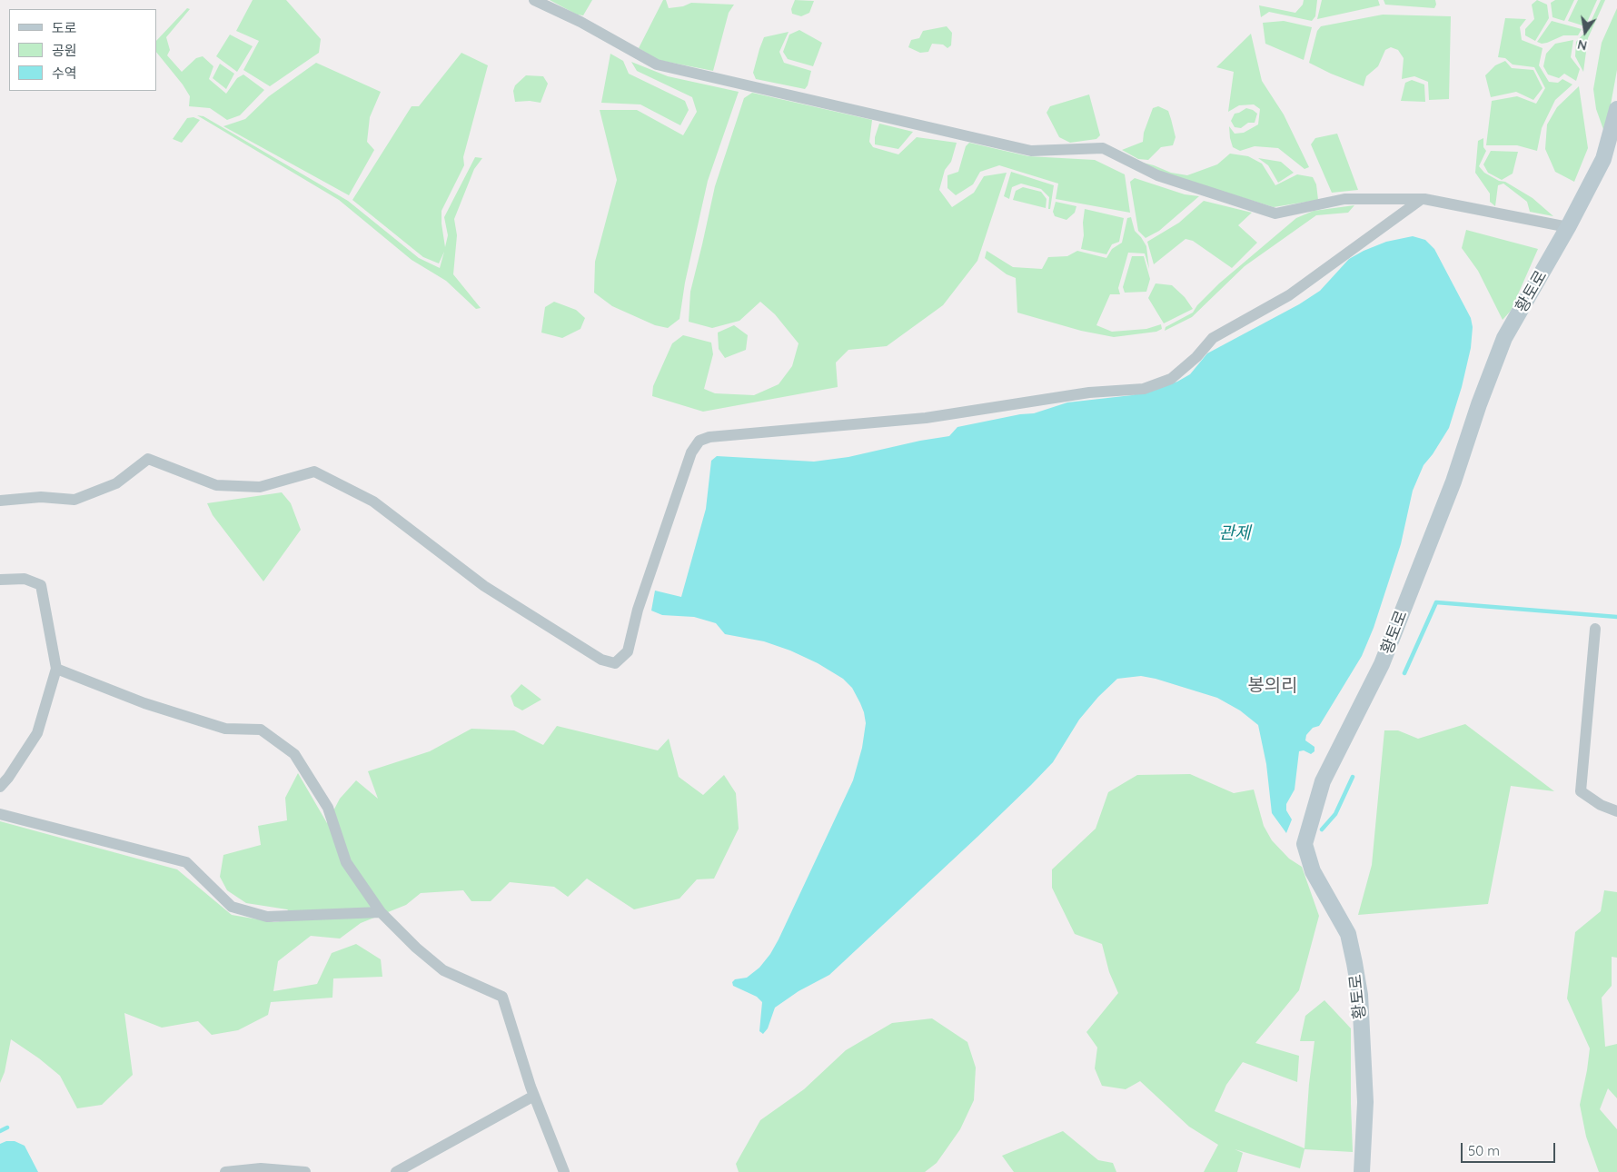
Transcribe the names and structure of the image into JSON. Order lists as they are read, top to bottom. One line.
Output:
{"streets":{"main road":["황토로"]},"districts":["봉의리"],"water":["관제"],"legend":["도로","공원","수역"],"scale_bar":"50 m","north":"bottom"}
